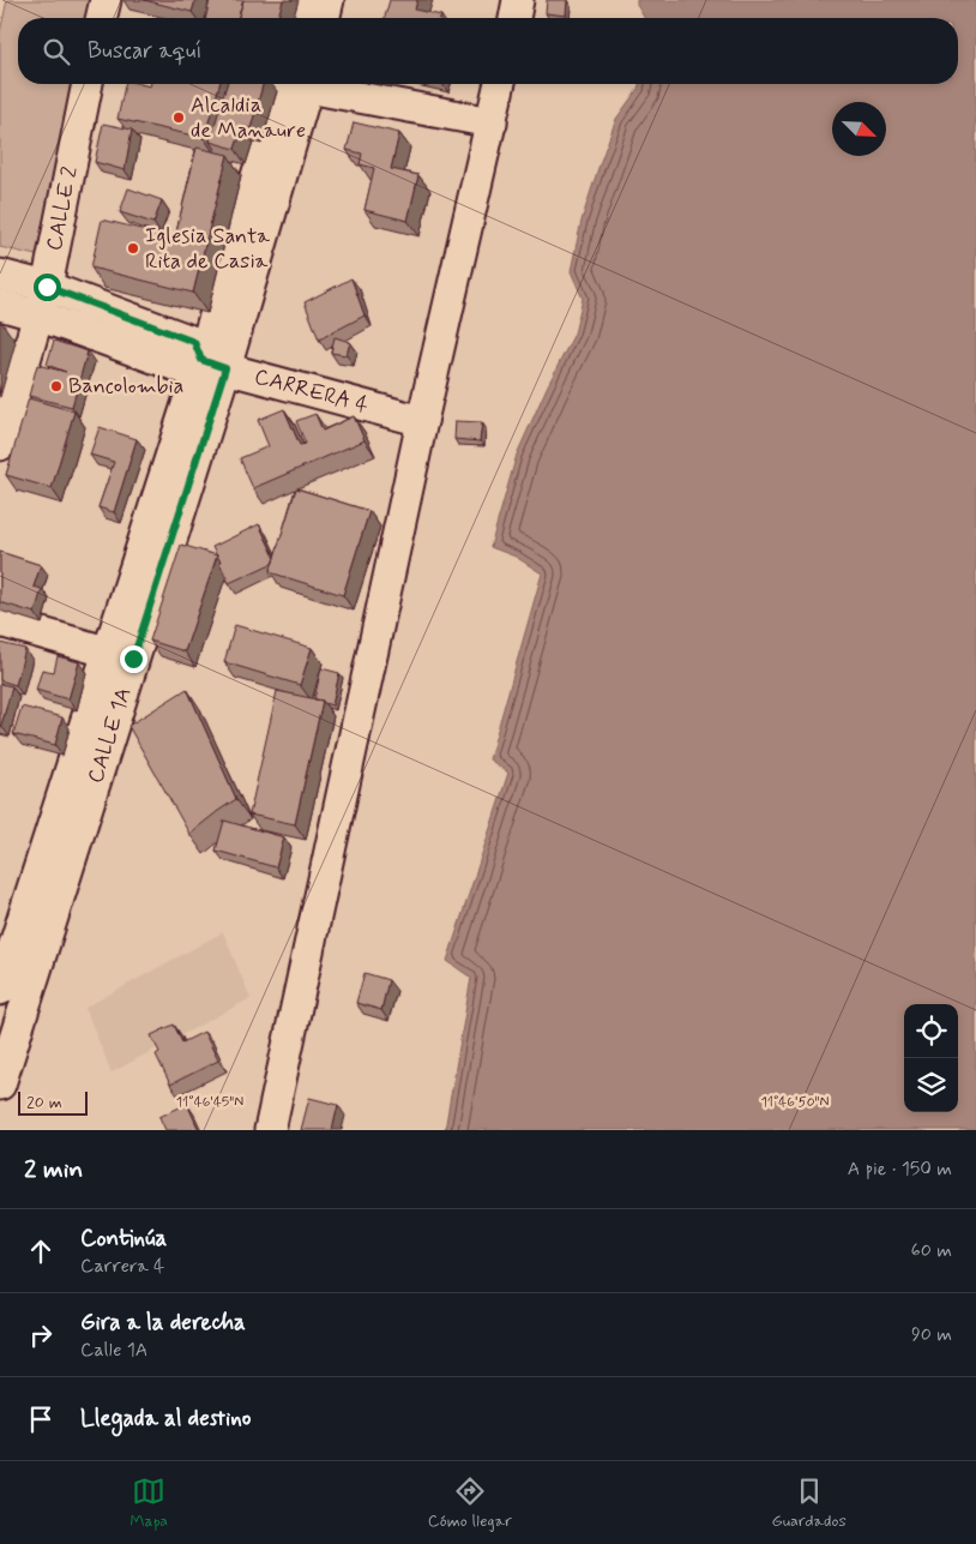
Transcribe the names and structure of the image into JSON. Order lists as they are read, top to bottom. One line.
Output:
{"streets":{"street":["CALLE 2","CARRERA 4","CALLE 1A"]},"crossings":[["CALLE 2","CARRERA 4"],["CARRERA 4","CALLE 1A"]],"places":["Alcaldia de Manaure","Iglesia Santa Rita de Casia","Bancolombia"],"scale_bar":"20 m","north":"bottom right","page":{"search":"Buscar aquí","scale":"20 m","heading":["2 min","A pie · 150 m"],"list":[["Continúa","Carrera 4","60 m"],["Gira a la derecha","Calle 1A","90 m"],"Llegada al destino"],"nav":["Mapa","Cómo llegar","Guardados"]},"coordinates":["11°46'45\"N","11°46'50\"N"]}
